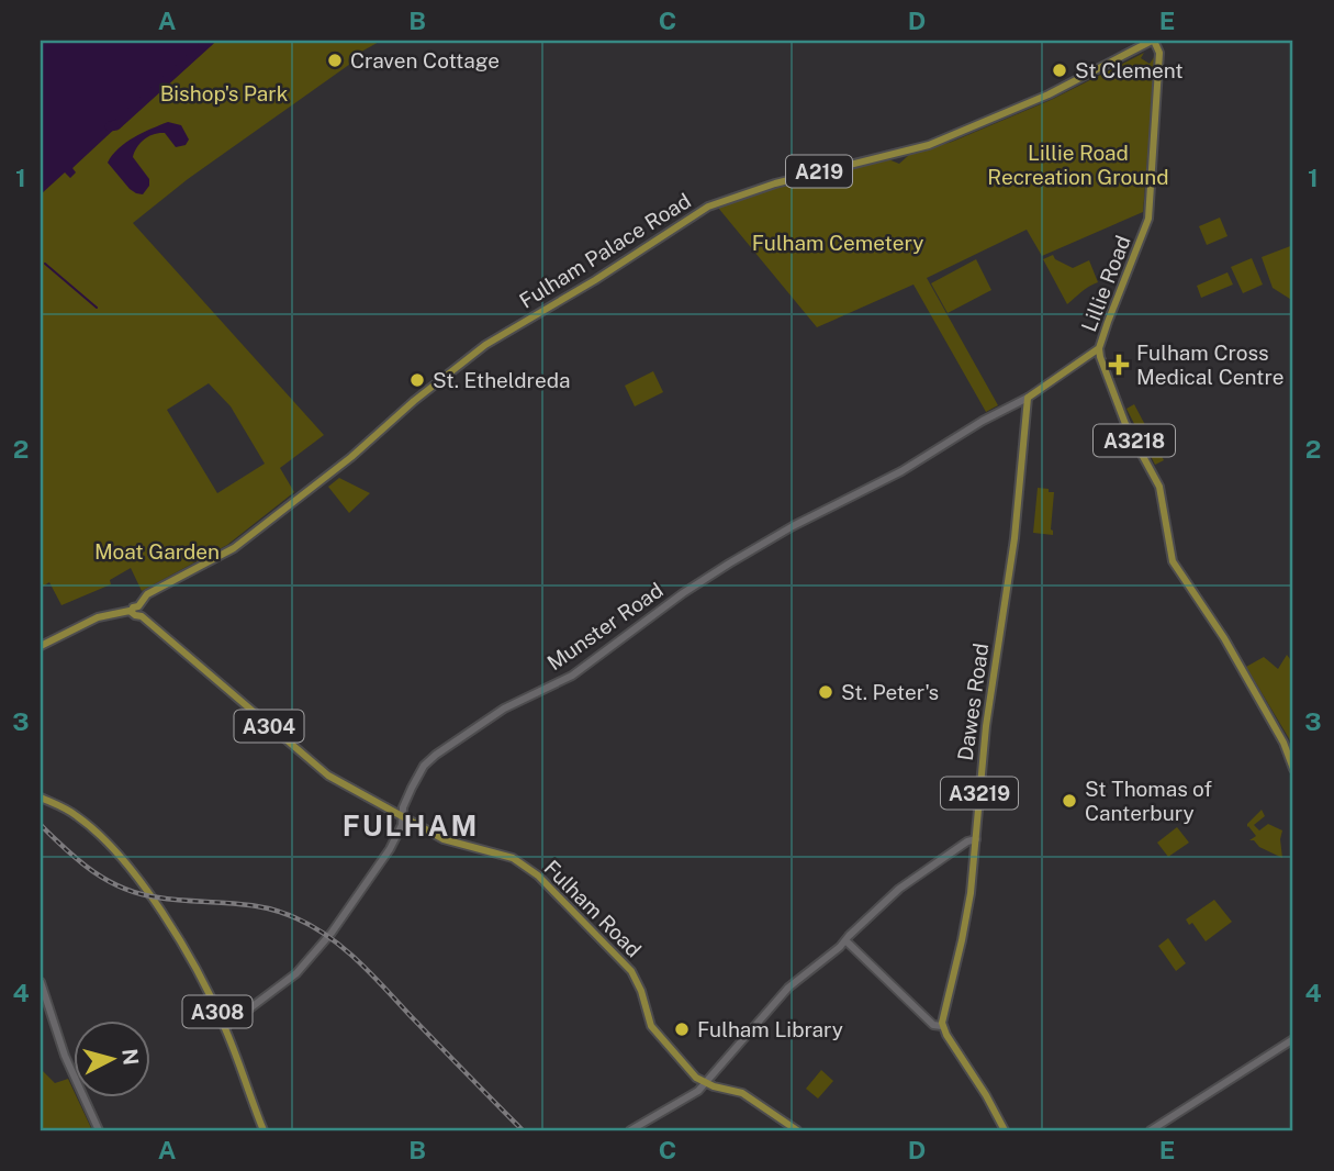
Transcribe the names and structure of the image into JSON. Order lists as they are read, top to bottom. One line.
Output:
{"streets":{"main road":["A219","Fulham Palace Road","Lillie Road","A3218","Munster Road","Dawes Road","A304","A3219","Fulham Road","A308"]},"crossings":[["A219","Fulham Palace Road"],["A219","Fulham Road"],["Fulham Palace Road","Lillie Road"],["Fulham Palace Road","Fulham Road"],["Lillie Road","Munster Road"],["Munster Road","Dawes Road"],["Munster Road","Fulham Road"],["Munster Road","A308"]],"districts":["FULHAM"],"parks":["Bishop's Park","Lillie Road Recreation Ground","Fulham Cemetery","Moat Garden"],"places":{"other":["Craven Cottage","St Clement","St. Etheldreda","St. Peter's","St Thomas of Canterbury","Fulham Library"],"health":["Fulham Cross Medical Centre"]},"north":"right","grid":{"columns":["A","B","C","D","E"],"rows":["1","2","3","4"]}}
